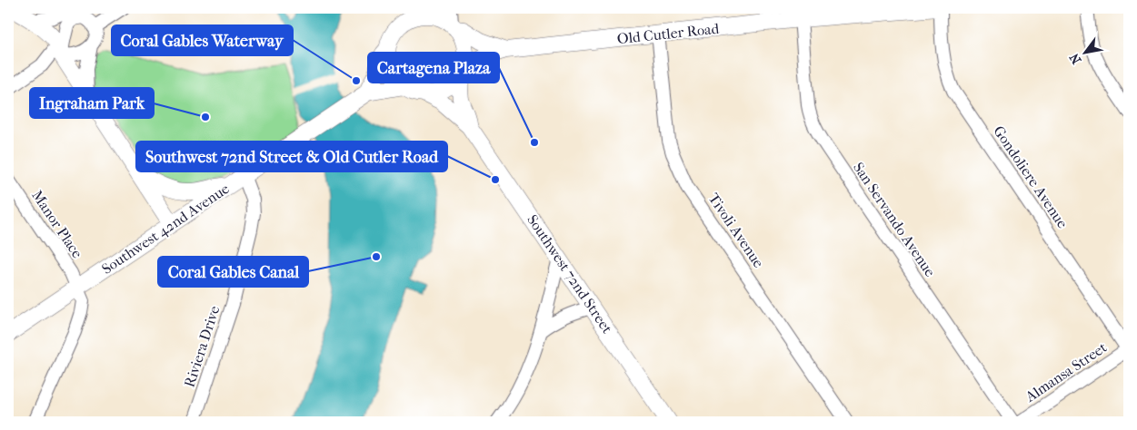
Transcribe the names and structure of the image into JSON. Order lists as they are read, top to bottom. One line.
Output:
{"streets":{"main road":["Old Cutler Road","Southwest 42nd Avenue","Southwest 72nd Street"],"street":["Gondoliere Avenue","San Servando Avenue","Manor Place","Tivoli Avenue","Riviera Drive","Almansa Street"]},"crossings":[["Old Cutler Road","Gondoliere Avenue"],["Old Cutler Road","San Servando Avenue"],["Old Cutler Road","Southwest 42nd Avenue"],["Old Cutler Road","Tivoli Avenue"],["Old Cutler Road","Southwest 72nd Street"],["Gondoliere Avenue","Almansa Street"],["San Servando Avenue","Almansa Street"],["Manor Place","Southwest 42nd Avenue"],["Southwest 42nd Avenue","Southwest 72nd Street"],["Southwest 42nd Avenue","Riviera Drive"]],"places":["Coral Gables Waterway","Ingraham Park","Cartagena Plaza","Southwest 72nd Street & Old Cutler Road","Coral Gables Canal"],"north":"bottom left"}
